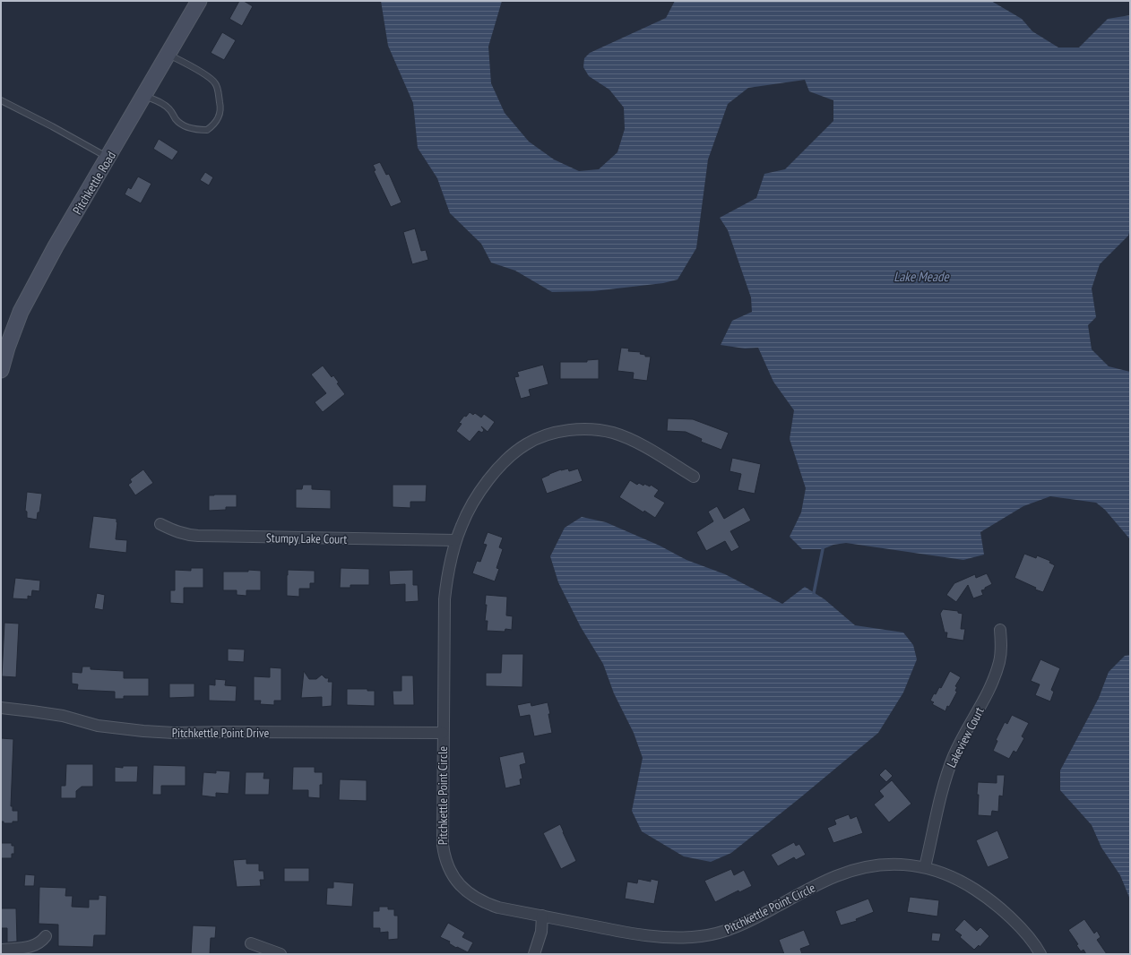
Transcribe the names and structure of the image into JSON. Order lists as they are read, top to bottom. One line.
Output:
{"streets":{"main road":["Pitchkettle Road"],"street":["Stumpy Lake Court","Pitchkettle Point Drive","Lakeview Court","Pitchkettle Point Circle"]},"crossings":[["Stumpy Lake Court","Pitchkettle Point Circle"],["Pitchkettle Point Drive","Pitchkettle Point Circle"],["Lakeview Court","Pitchkettle Point Circle"]],"water":["Lake Meade"]}
